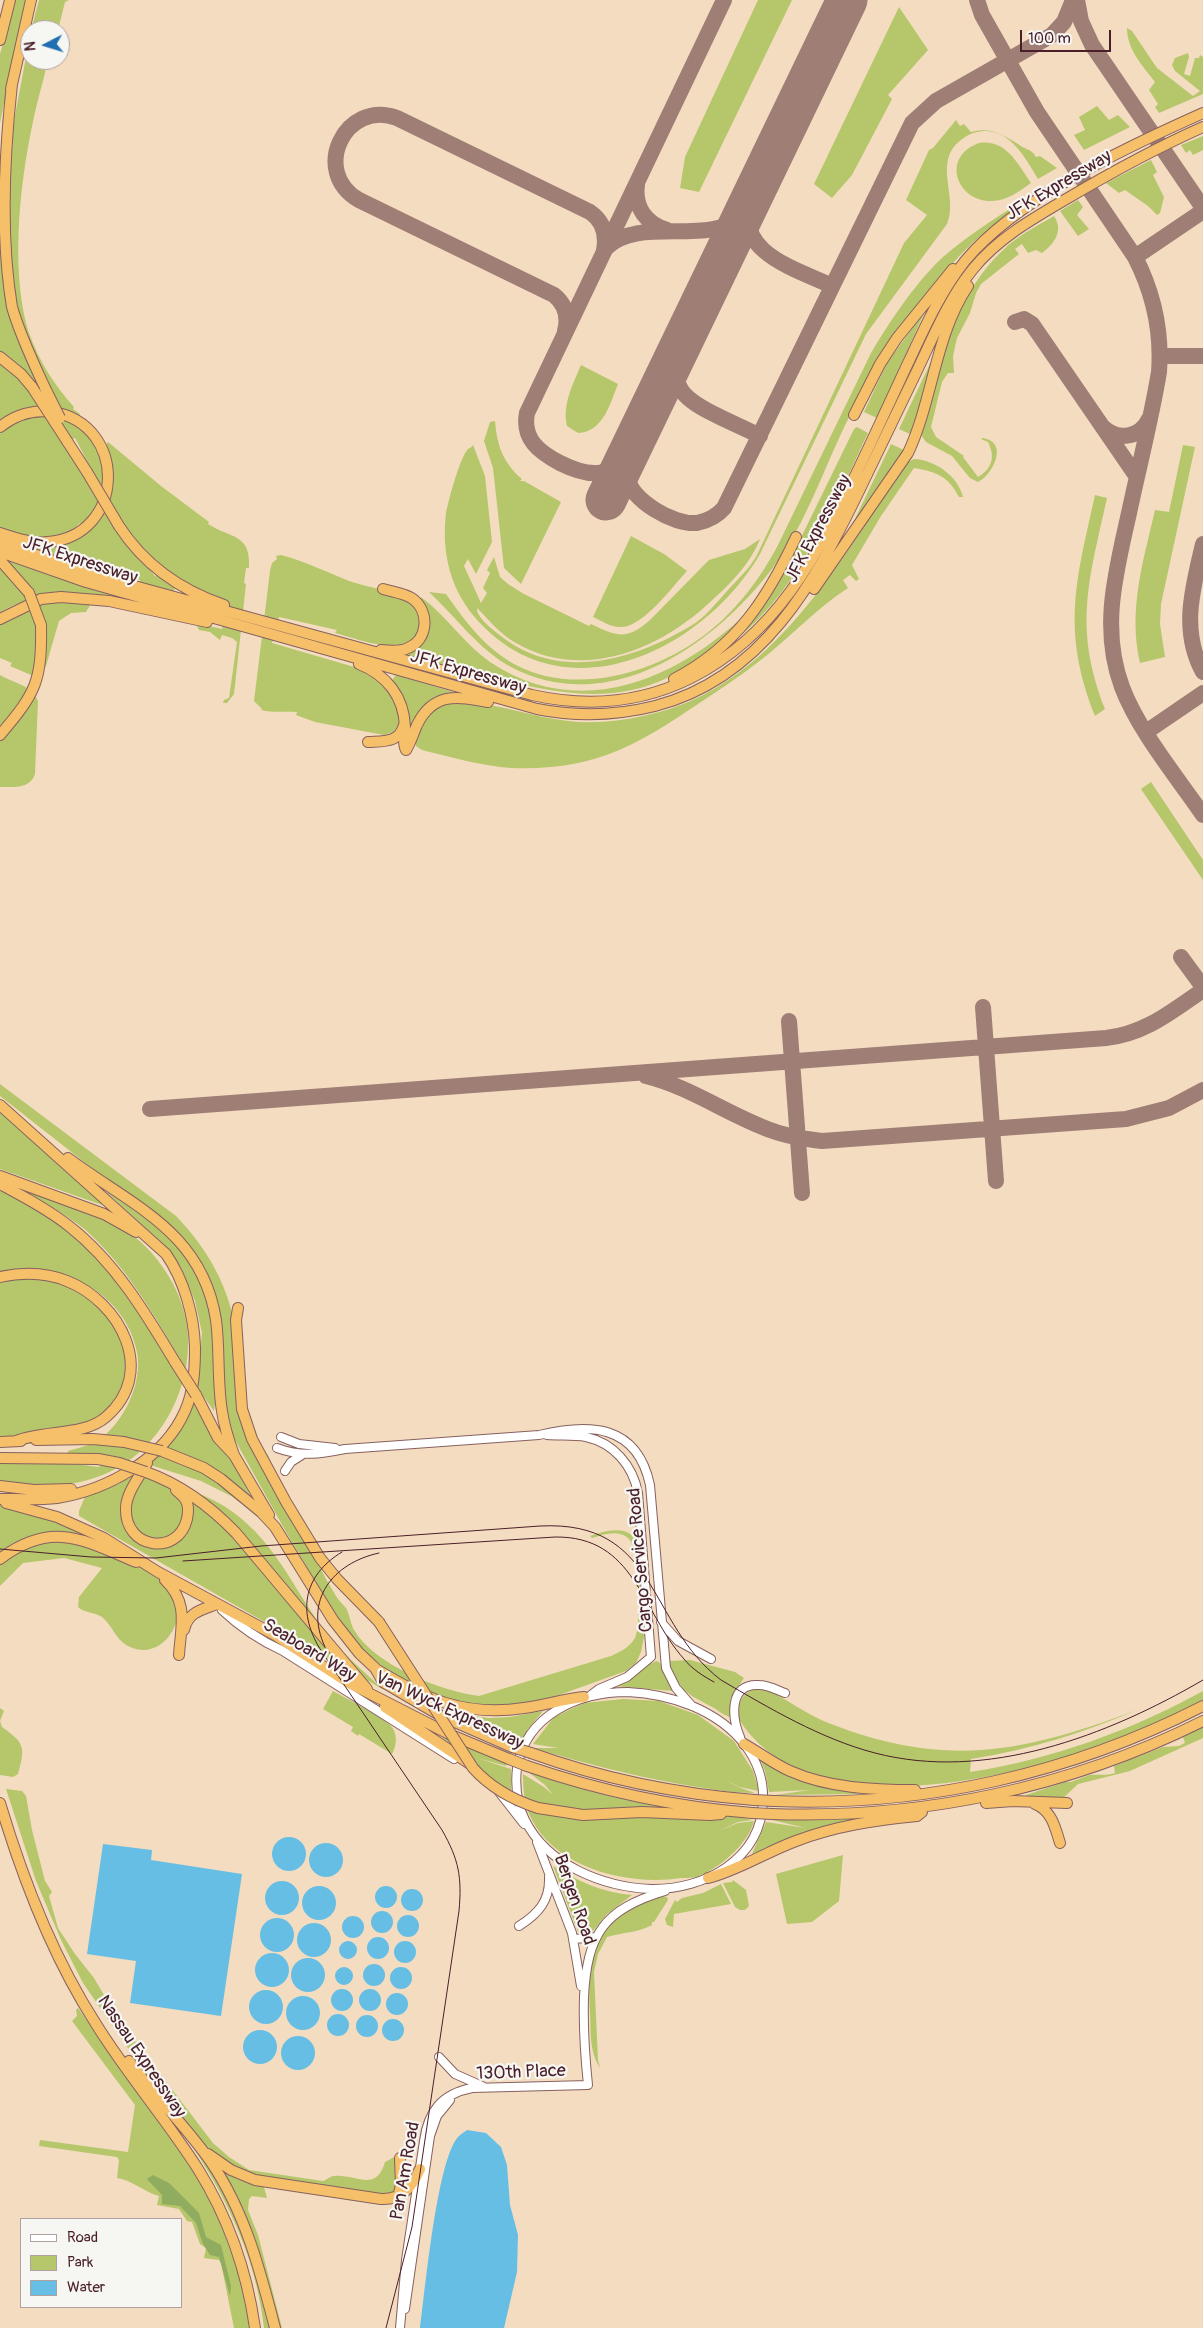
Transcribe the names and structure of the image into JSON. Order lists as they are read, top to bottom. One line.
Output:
{"streets":{"highway":["JFK Expressway","Van Wyck Expressway","Nassau Expressway"],"street":["Cargo Service Road","Seaboard Way","Bergen Road","130th Place","Pan Am Road"]},"crossings":[["Cargo Service Road","Bergen Road"],["Seaboard Way","Van Wyck Expressway"],["Seaboard Way","Bergen Road"],["Bergen Road","130th Place"],["130th Place","Pan Am Road"]],"legend":["Road","Park","Water"],"scale_bar":"100 m","north":"left"}
